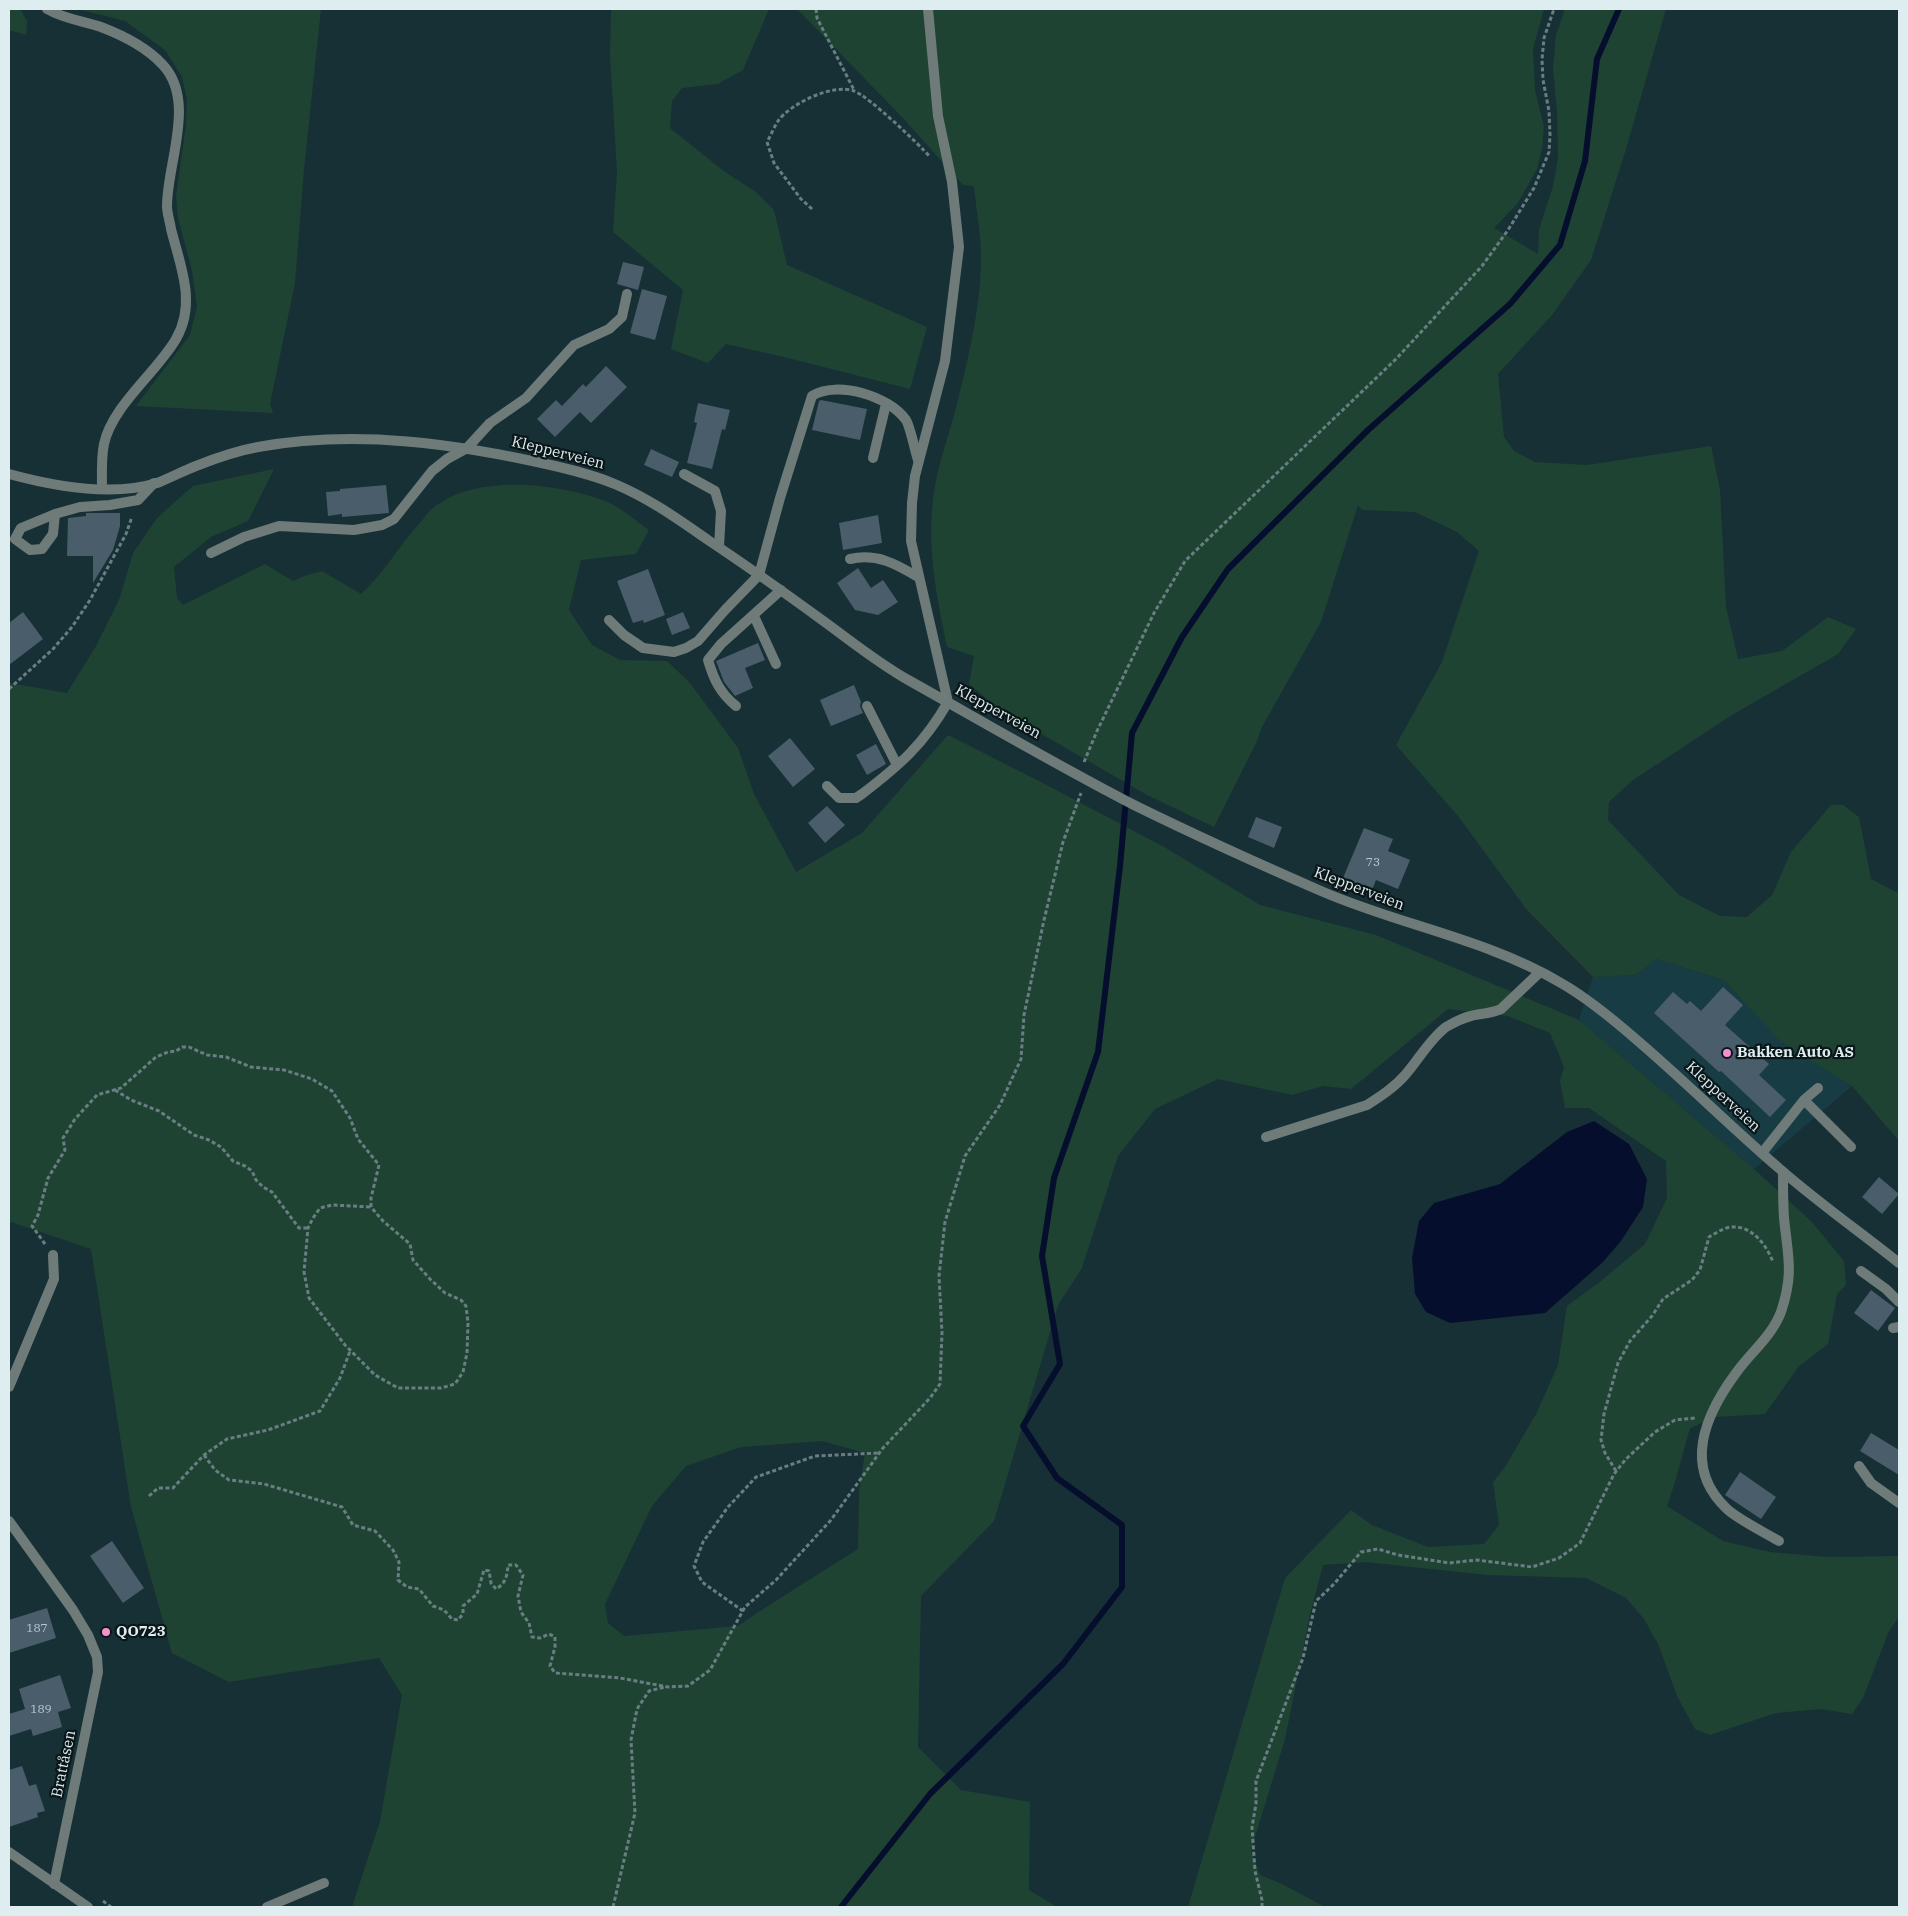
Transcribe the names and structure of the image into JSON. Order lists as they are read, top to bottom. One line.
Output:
{"streets":{"street":["Klepperveien","Brattåsen"]},"places":["Bakken Auto AS","QO723"],"house_numbers":["73","187","189"]}
